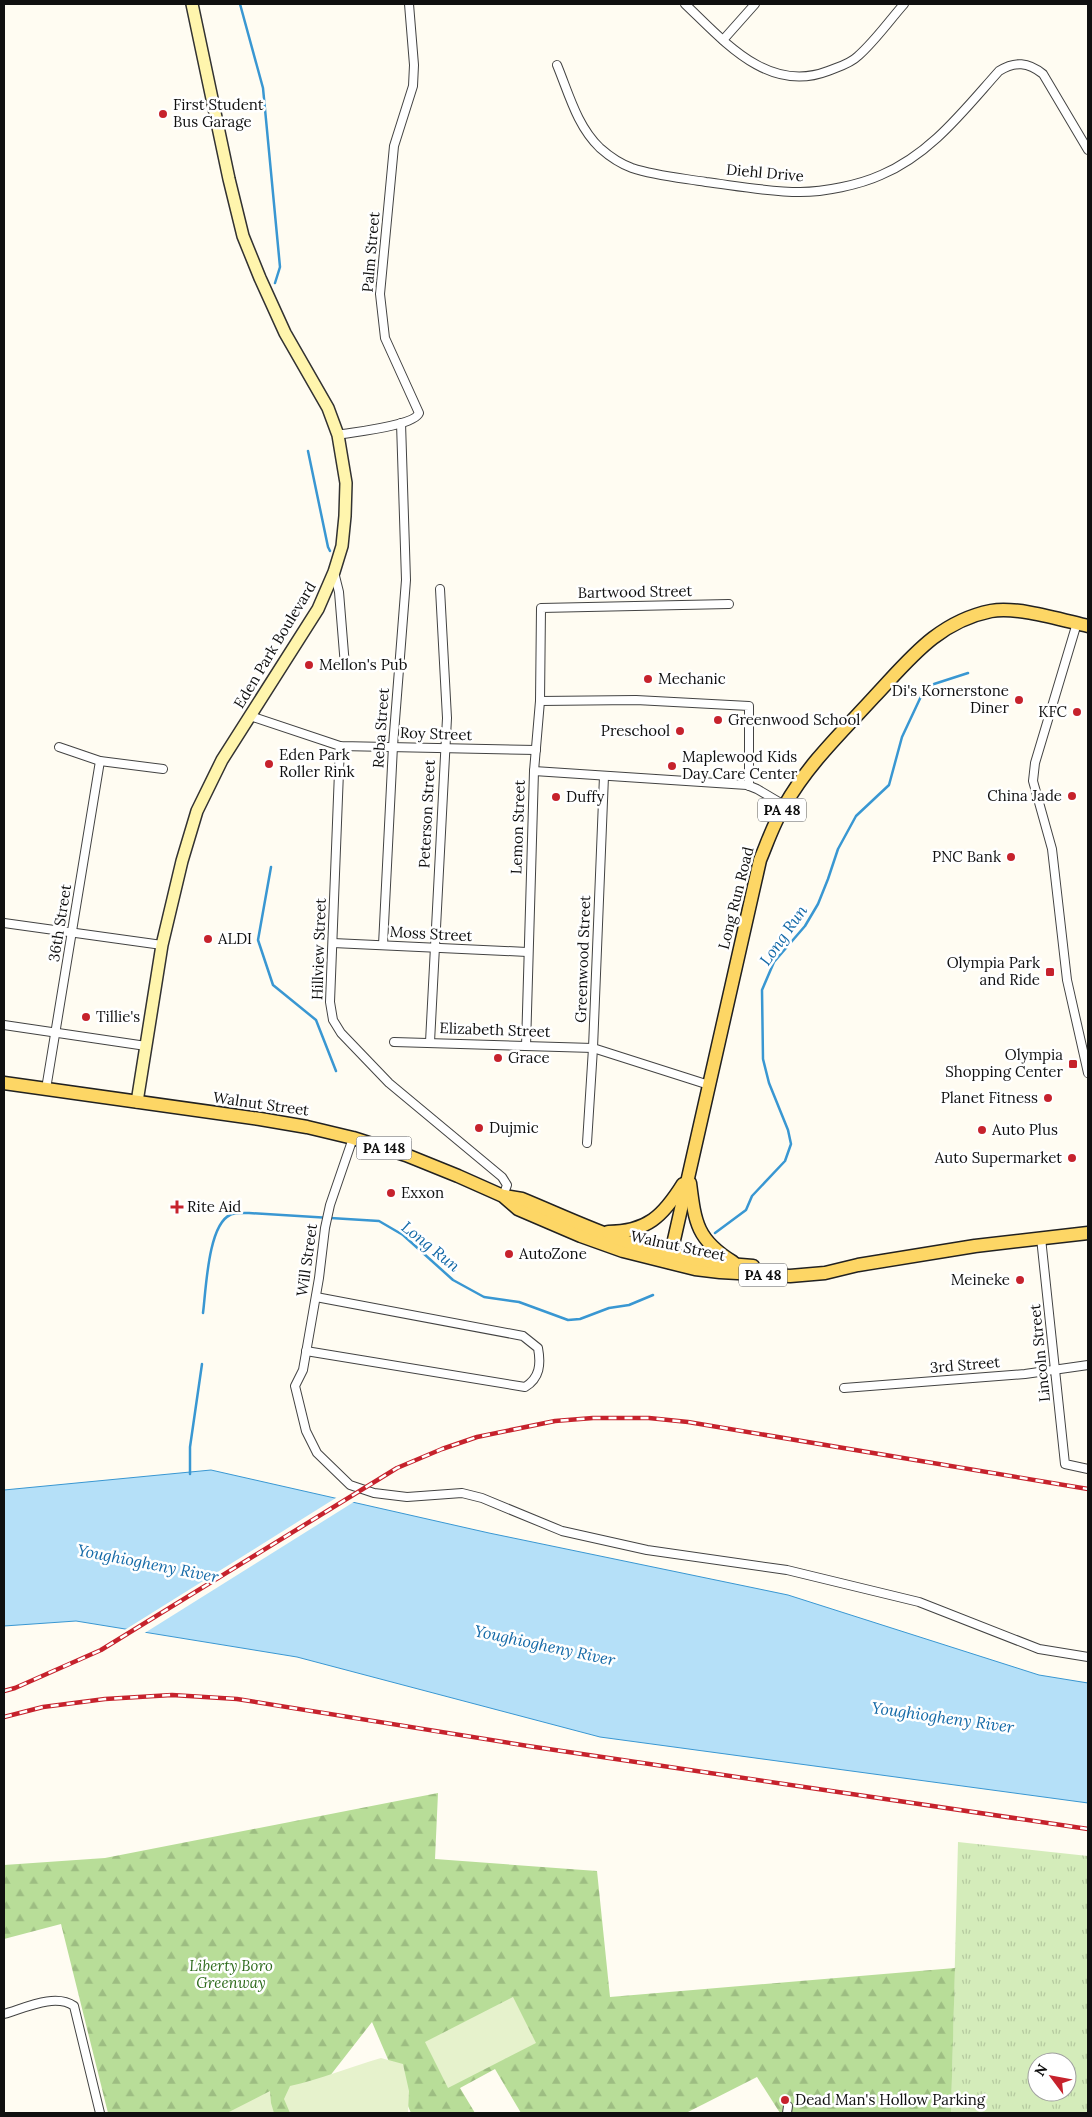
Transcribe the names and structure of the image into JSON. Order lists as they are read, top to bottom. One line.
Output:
{"streets":{"main road":["Eden Park Boulevard","PA 48","Long Run Road","Walnut Street","PA 148"],"street":["Diehl Drive","Palm Street","Bartwood Street","Reba Street","Roy Street","Peterson Street","Lemon Street","36th Street","Moss Street","Hillview Street","Greenwood Street","Elizabeth Street","Will Street","Lincoln Street","3rd Street"]},"crossings":[["Palm Street","Eden Park Boulevard"],["Palm Street","Reba Street"],["Bartwood Street","Lemon Street"],["Eden Park Boulevard","Roy Street"],["Eden Park Boulevard","Walnut Street"],["Reba Street","Roy Street"],["Reba Street","Moss Street"],["Roy Street","Peterson Street"],["Roy Street","Lemon Street"],["Roy Street","Hillview Street"],["PA 48","Long Run Road"],["PA 48","Walnut Street"],["Peterson Street","Moss Street"],["Peterson Street","Elizabeth Street"],["Lemon Street","Moss Street"],["Lemon Street","Elizabeth Street"],["Long Run Road","Elizabeth Street"],["Long Run Road","Walnut Street"],["36th Street","Walnut Street"],["Moss Street","Hillview Street"],["Hillview Street","Walnut Street"],["Greenwood Street","Elizabeth Street"],["Walnut Street","Will Street"],["Walnut Street","Lincoln Street"],["Lincoln Street","3rd Street"]],"water":["Long Run","Youghiogheny River"],"parks":["Liberty Boro Greenway"],"places":{"other":["First Student Bus Garage","Mellon's Pub","Mechanic","Di's Kornerstone Diner","KFC","Greenwood School","Preschool","Eden Park Roller Rink","Maplewood Kids Day Care Center","China Jade","Duffy","PNC Bank","ALDI","Tillie's","Grace","Planet Fitness","Dujmic","Auto Plus","Auto Supermarket","Exxon","AutoZone","Meineke","Dead Man's Hollow Parking"],"transit":["Olympia Park and Ride","Olympia Shopping Center"],"health":["Rite Aid"]},"north":"top left"}
